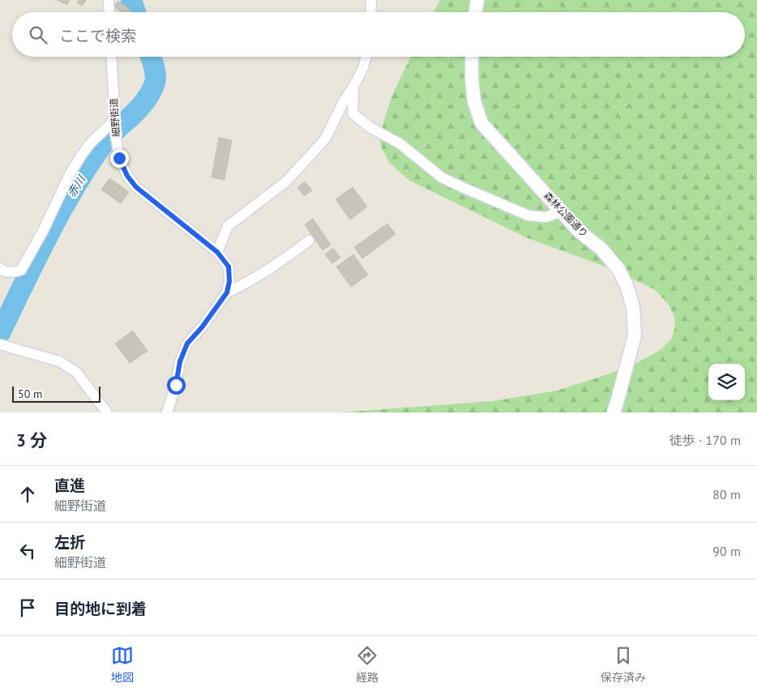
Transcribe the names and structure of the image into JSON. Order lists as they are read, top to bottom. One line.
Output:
{"streets":{"street":["細野街道","森林公園通り"]},"water":["赤川"],"scale_bar":"50 m","page":{"search":"ここで検索","scale":"50 m","heading":["3 分","徒歩 · 170 m"],"list":[["直進","細野街道","80 m"],["左折","細野街道","90 m"],"目的地に到着"],"nav":["地図","経路","保存済み"]}}
